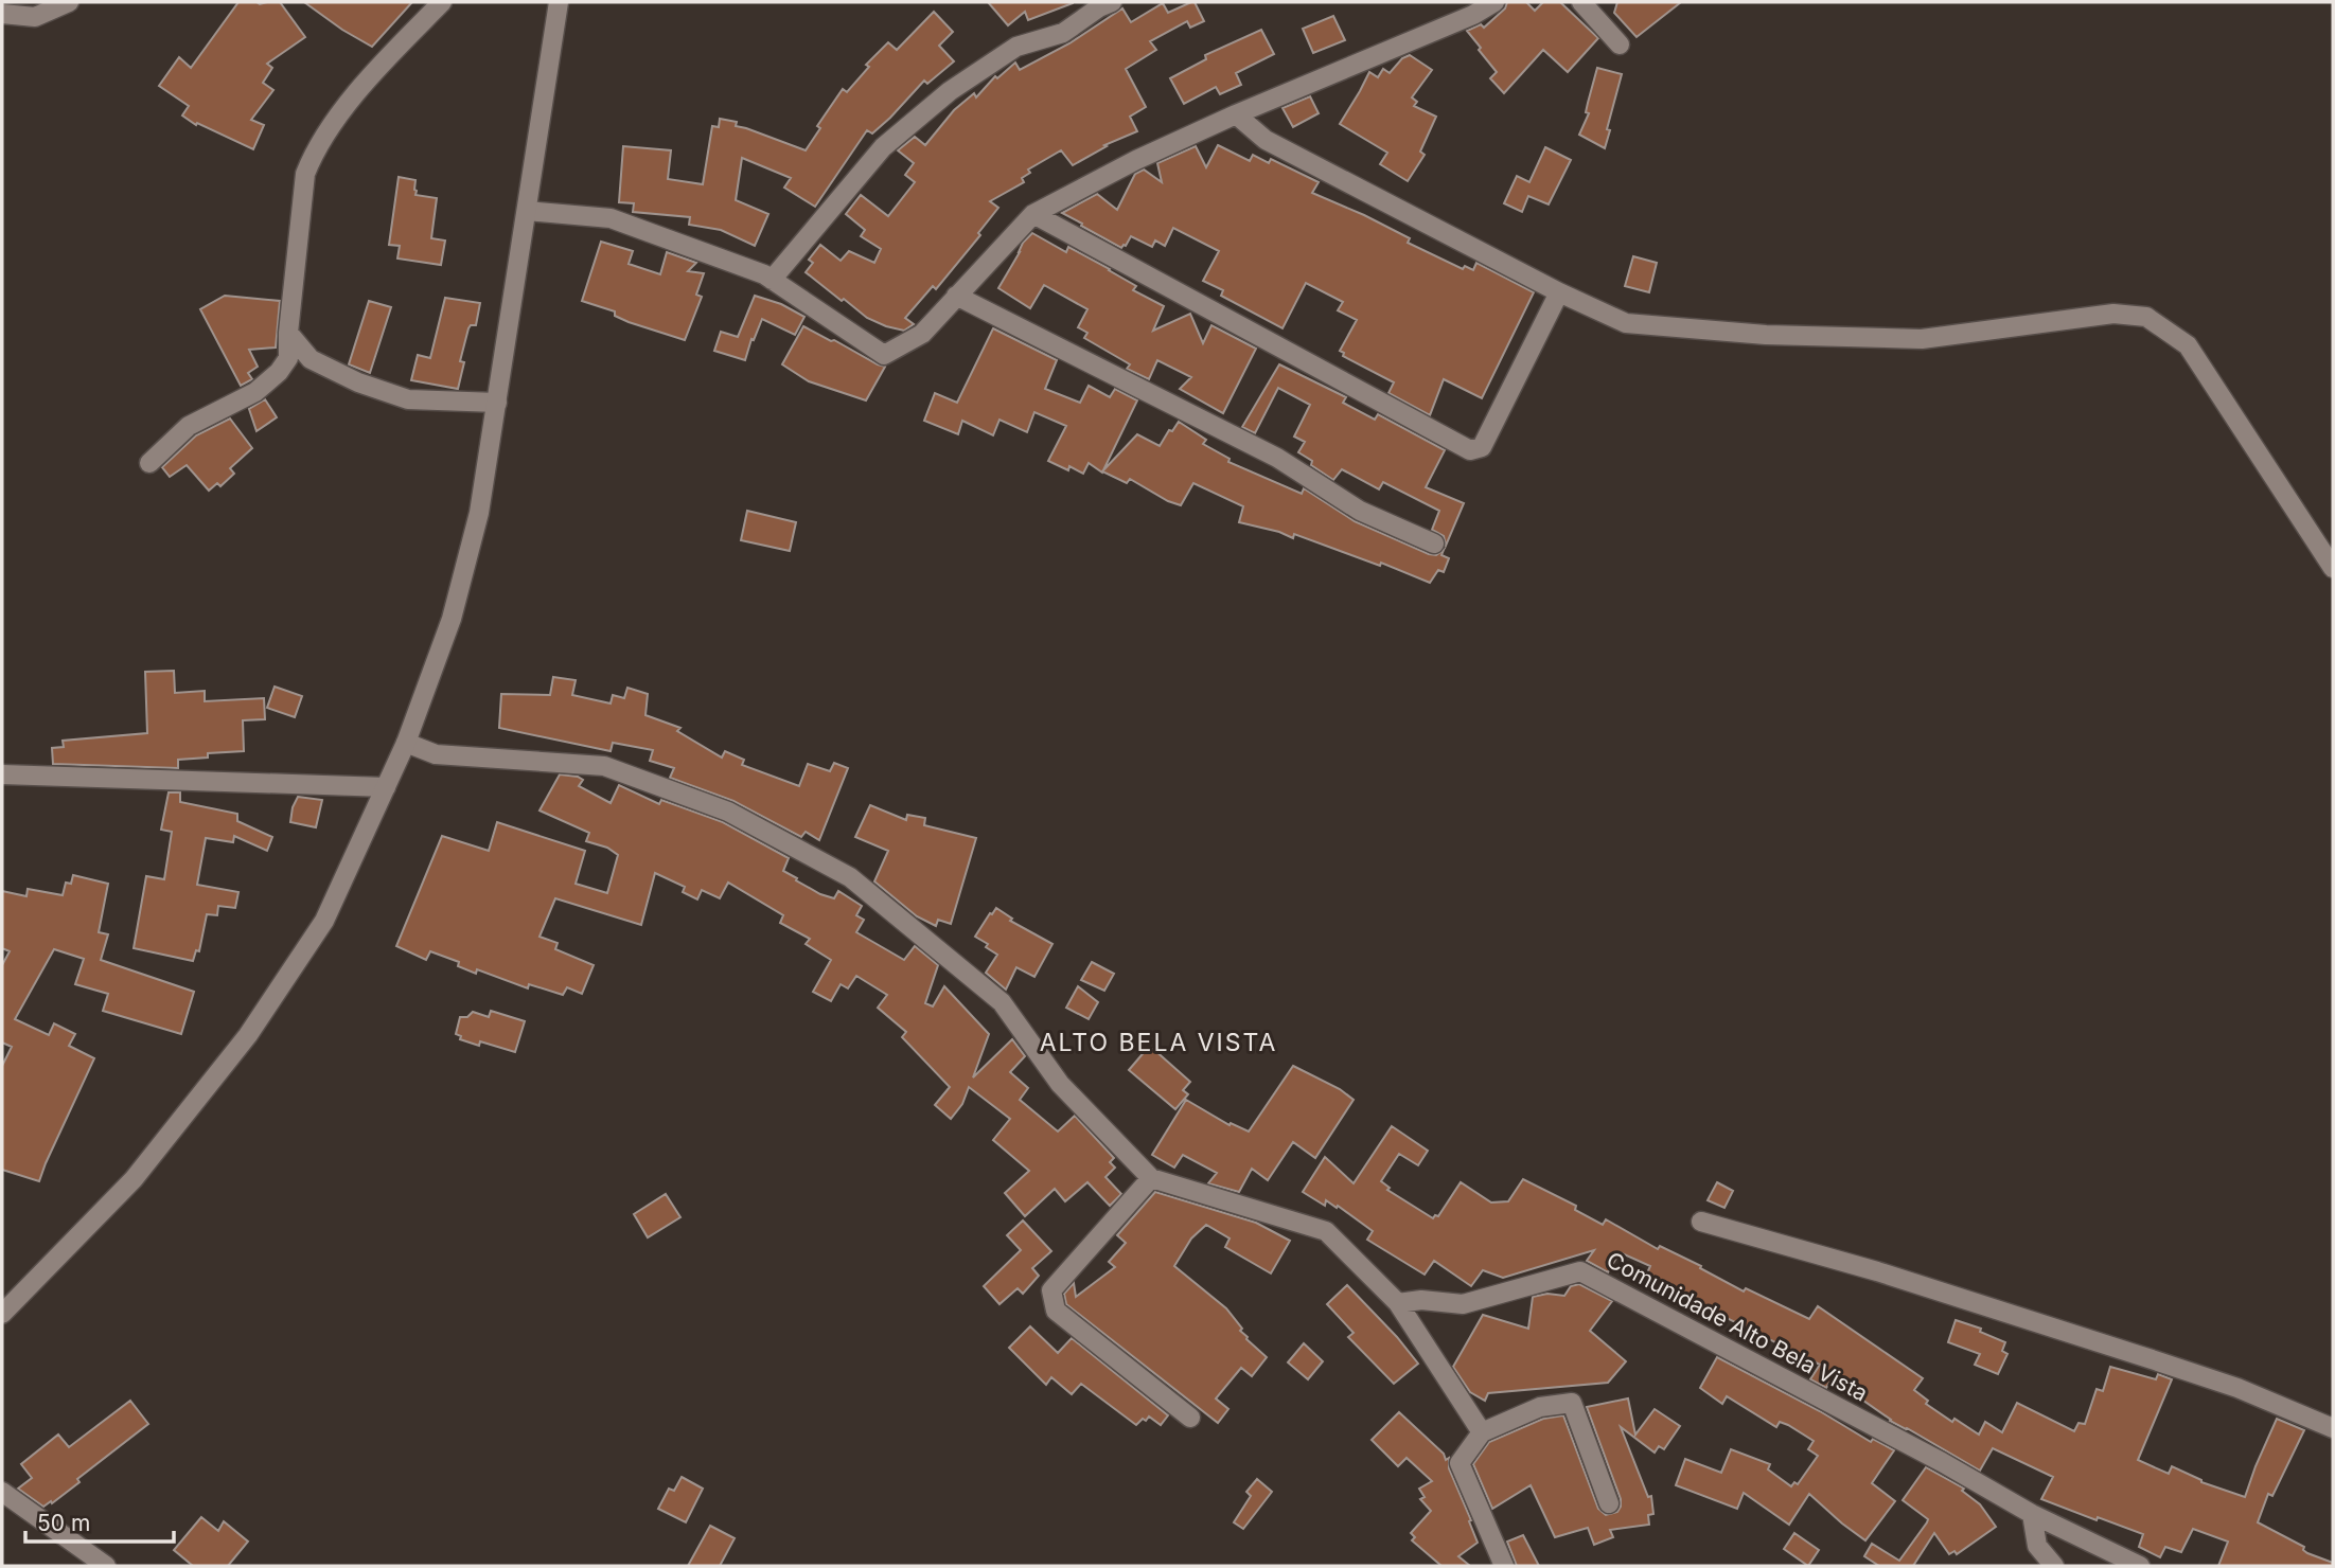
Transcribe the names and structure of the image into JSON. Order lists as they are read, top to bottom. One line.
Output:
{"streets":{"street":["Comunidade Alto Bela Vista"]},"districts":["ALTO BELA VISTA"],"scale_bar":"50 m"}
